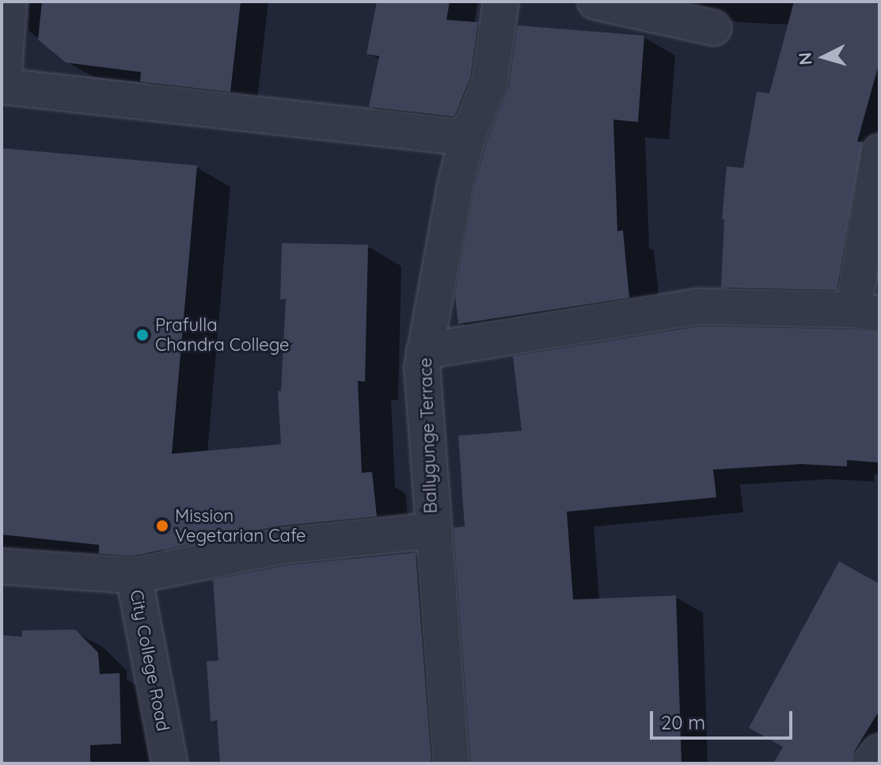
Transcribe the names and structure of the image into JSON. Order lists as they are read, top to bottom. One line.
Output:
{"streets":{"street":["Ballygunge Terrace","City College Road"]},"places":["Prafulla Chandra College","Mission Vegetarian Cafe"],"scale_bar":"20 m","north":"left"}
